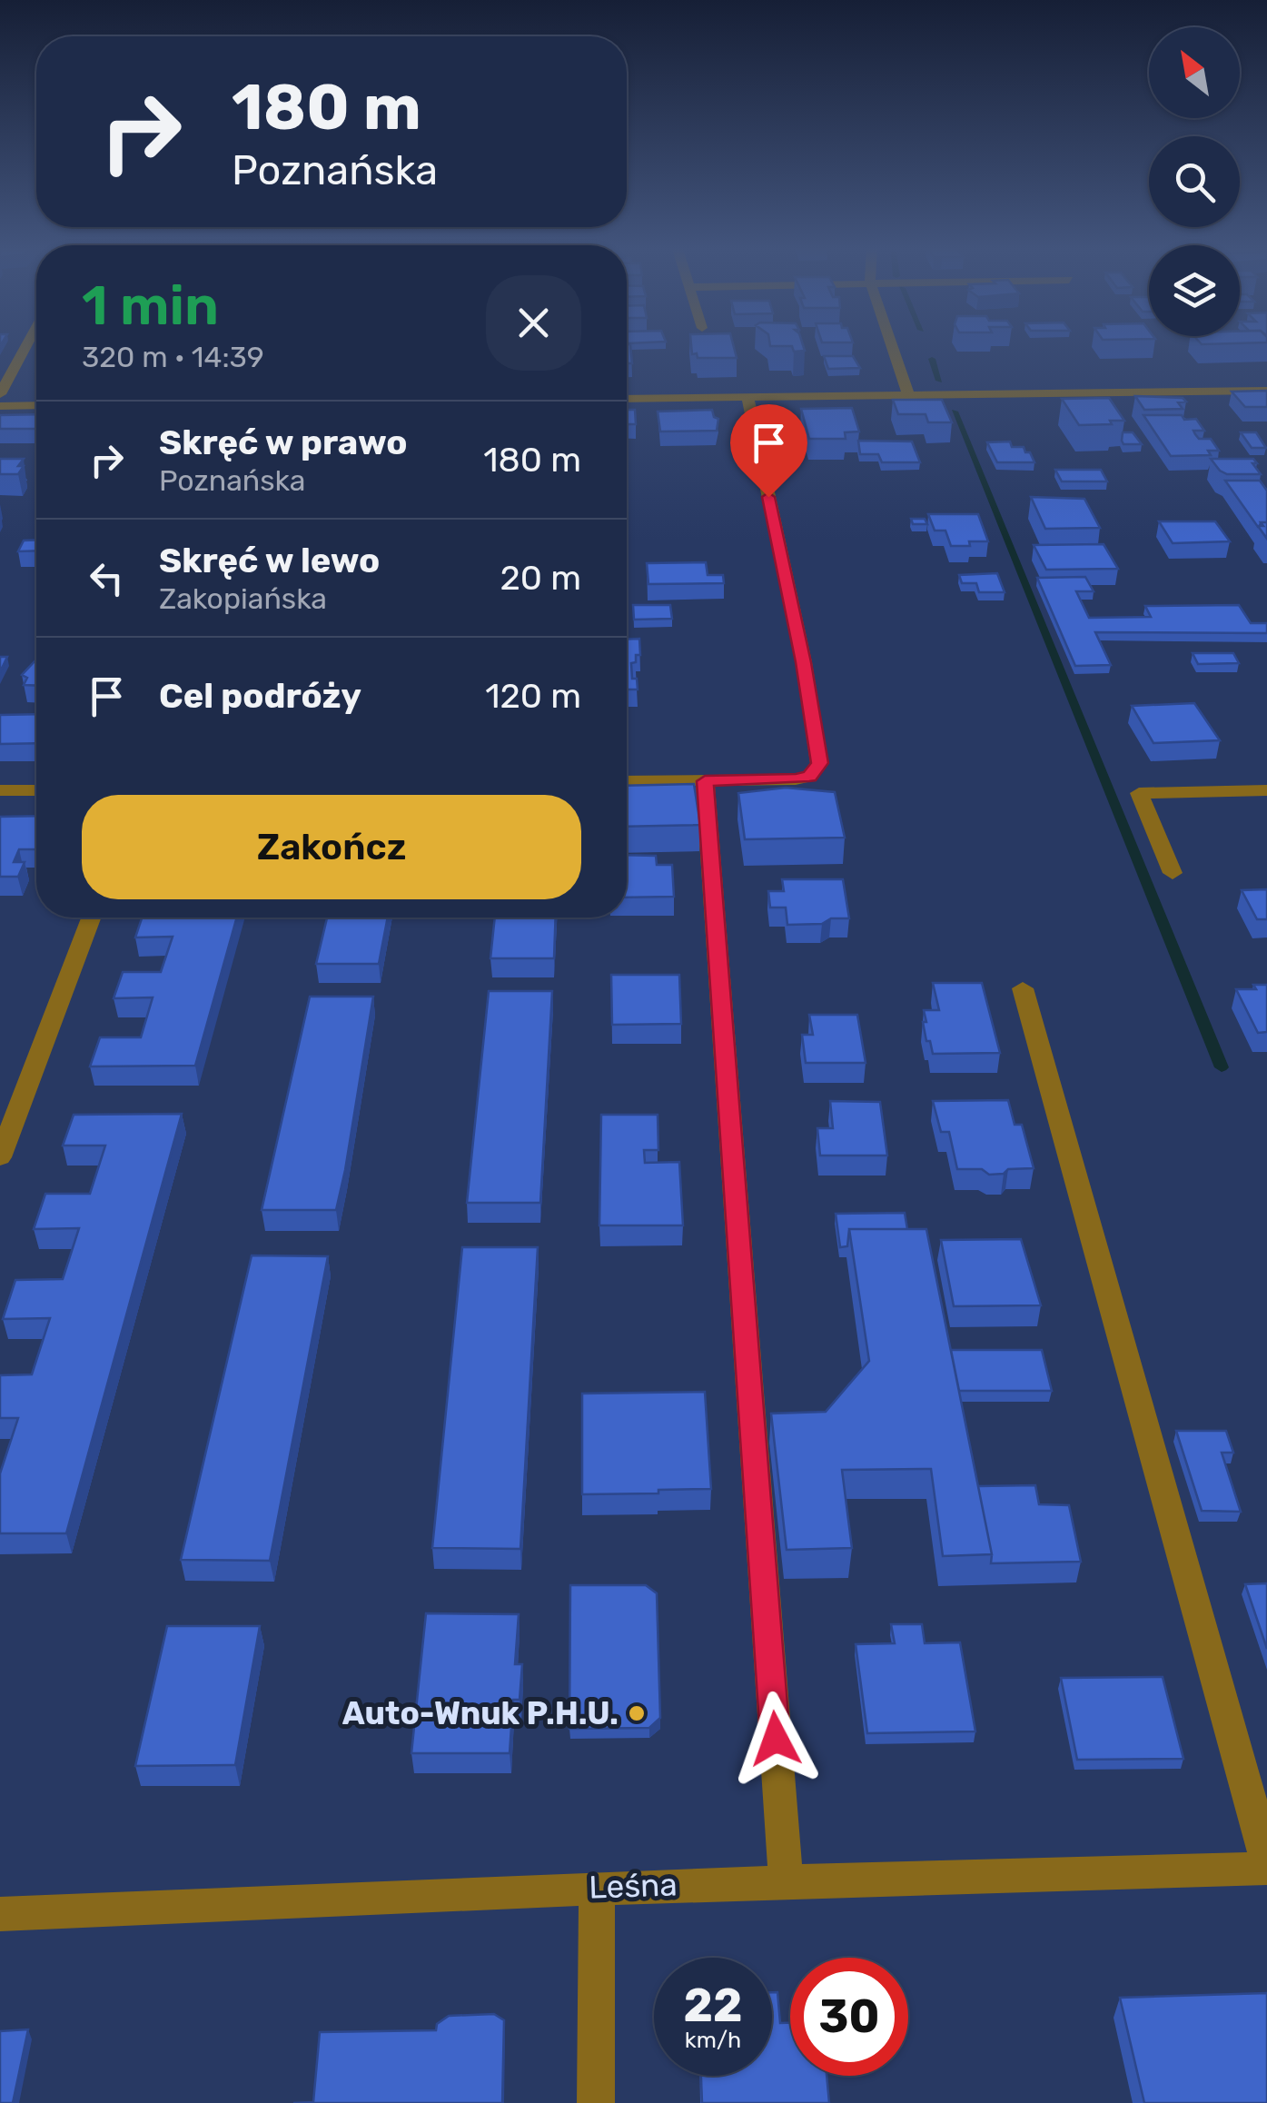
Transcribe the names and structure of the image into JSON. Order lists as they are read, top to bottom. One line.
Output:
{"streets":{"street":["Leśna"]},"places":["Auto-Wnuk P.H.U."],"north":"top left","page":{"turn":["180 m","Poznańska"],"heading":["1 min","320 m · 14:39"],"list":[{"name":"Skręć w prawo","note":"Poznańska","value":"180 m"},{"name":"Skręć w lewo","note":"Zakopiańska","value":"20 m"},{"name":"Cel podróży","value":"120 m"}],"buttons":"Zakończ","speed":"22 km/h","limit":"30"}}
